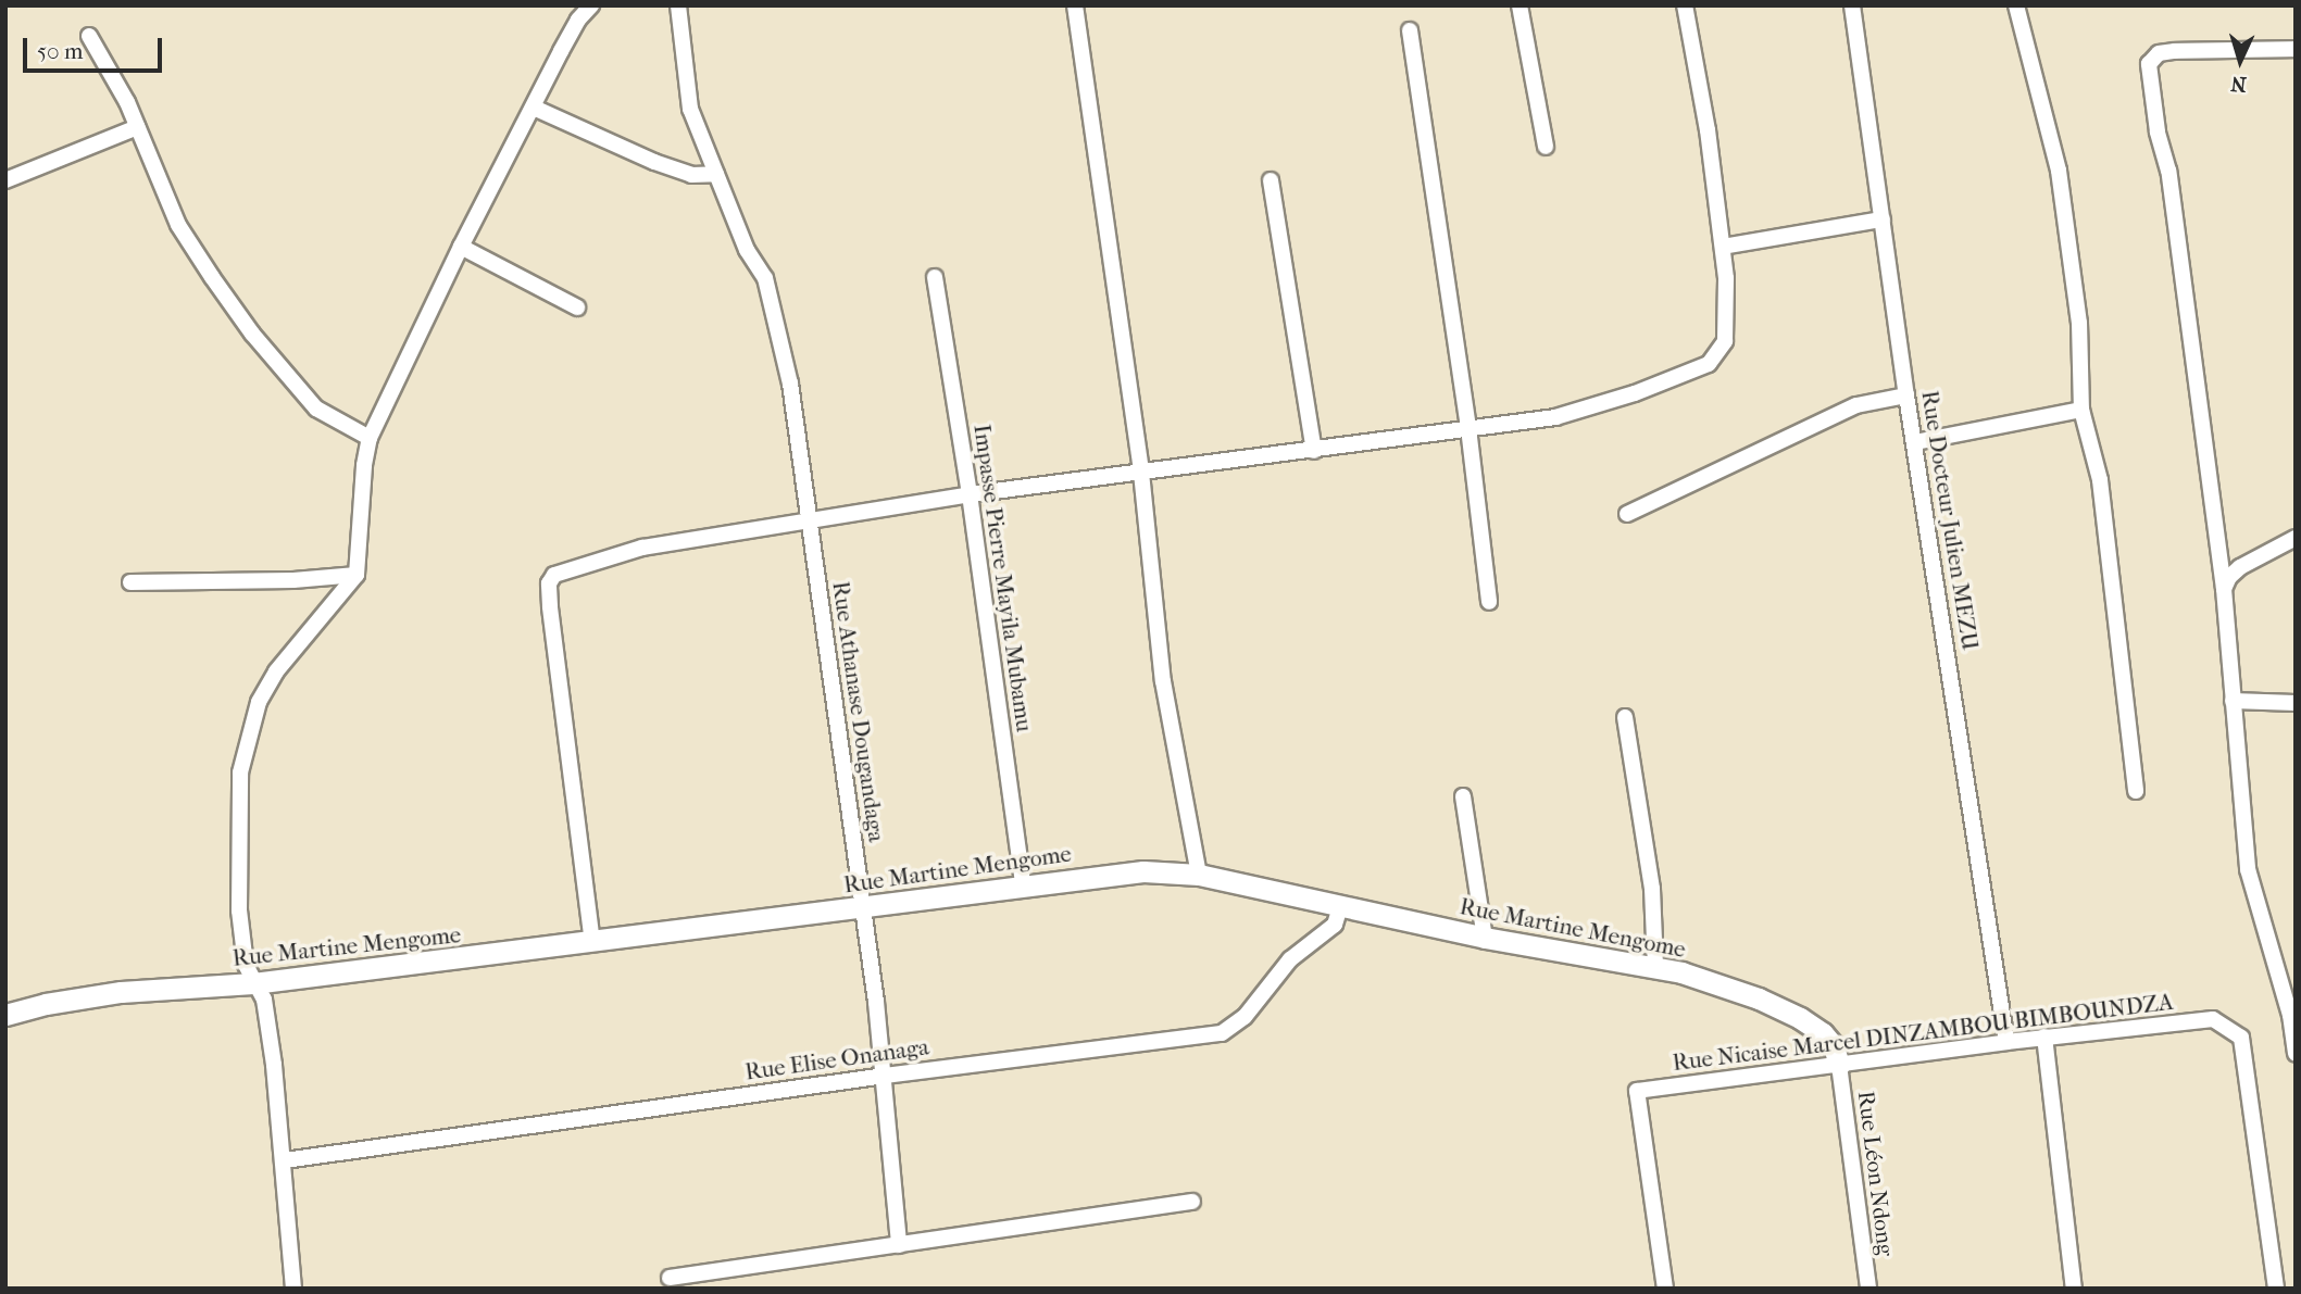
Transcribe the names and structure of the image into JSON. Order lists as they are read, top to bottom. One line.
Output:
{"streets":{"street":["Rue Docteur Julien MEZU","Impasse Pierre Mayila Mubamu","Rue Athanase Dougandaga","Rue Martine Mengome","Rue Nicaise Marcel DINZAMBOU BIMBOUNDZA","Rue Elise Onanaga","Rue Léon Ndong"]},"crossings":[["Rue Docteur Julien MEZU","Rue Nicaise Marcel DINZAMBOU BIMBOUNDZA"],["Impasse Pierre Mayila Mubamu","Rue Martine Mengome"],["Rue Athanase Dougandaga","Rue Martine Mengome"],["Rue Athanase Dougandaga","Rue Elise Onanaga"],["Rue Martine Mengome","Rue Nicaise Marcel DINZAMBOU BIMBOUNDZA"],["Rue Martine Mengome","Rue Elise Onanaga"],["Rue Martine Mengome","Rue Léon Ndong"],["Rue Nicaise Marcel DINZAMBOU BIMBOUNDZA","Rue Léon Ndong"]],"scale_bar":"50 m","north":"bottom"}
